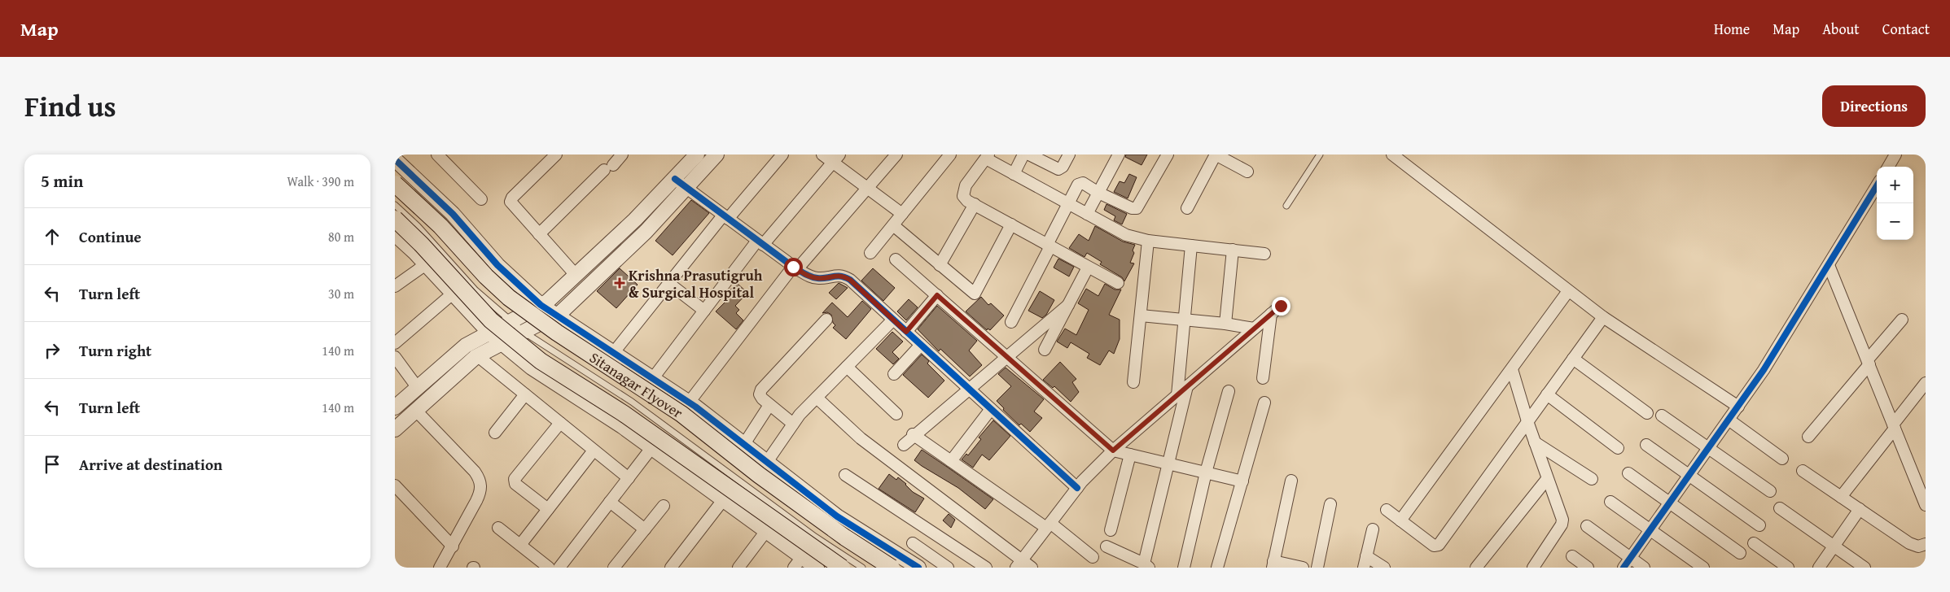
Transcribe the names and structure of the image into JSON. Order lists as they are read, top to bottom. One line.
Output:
{"streets":{"main road":["Sitanagar Flyover"]},"places":{"health":["Krishna Prasutigruh & Surgical Hospital"]},"page":{"header":"Map","nav":["Home","Map","About","Contact"],"title":"Find us","buttons":"Directions","heading":["5 min","Walk · 390 m"],"map_buttons":["+","−"],"list":[["Continue","80 m"],["Turn left","30 m"],["Turn right","140 m"],["Turn left","140 m"],"Arrive at destination"]}}
